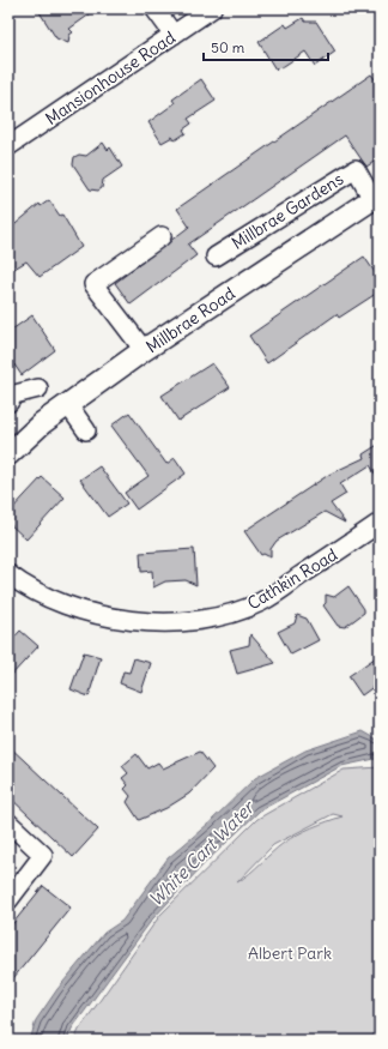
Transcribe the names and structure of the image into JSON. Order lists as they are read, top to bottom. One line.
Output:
{"streets":{"street":["Mansionhouse Road","Millbrae Gardens","Millbrae Road","Cathkin Road"]},"crossings":[["Millbrae Gardens","Millbrae Road"]],"water":["White Cart Water"],"parks":["Albert Park"],"scale_bar":"50 m"}
